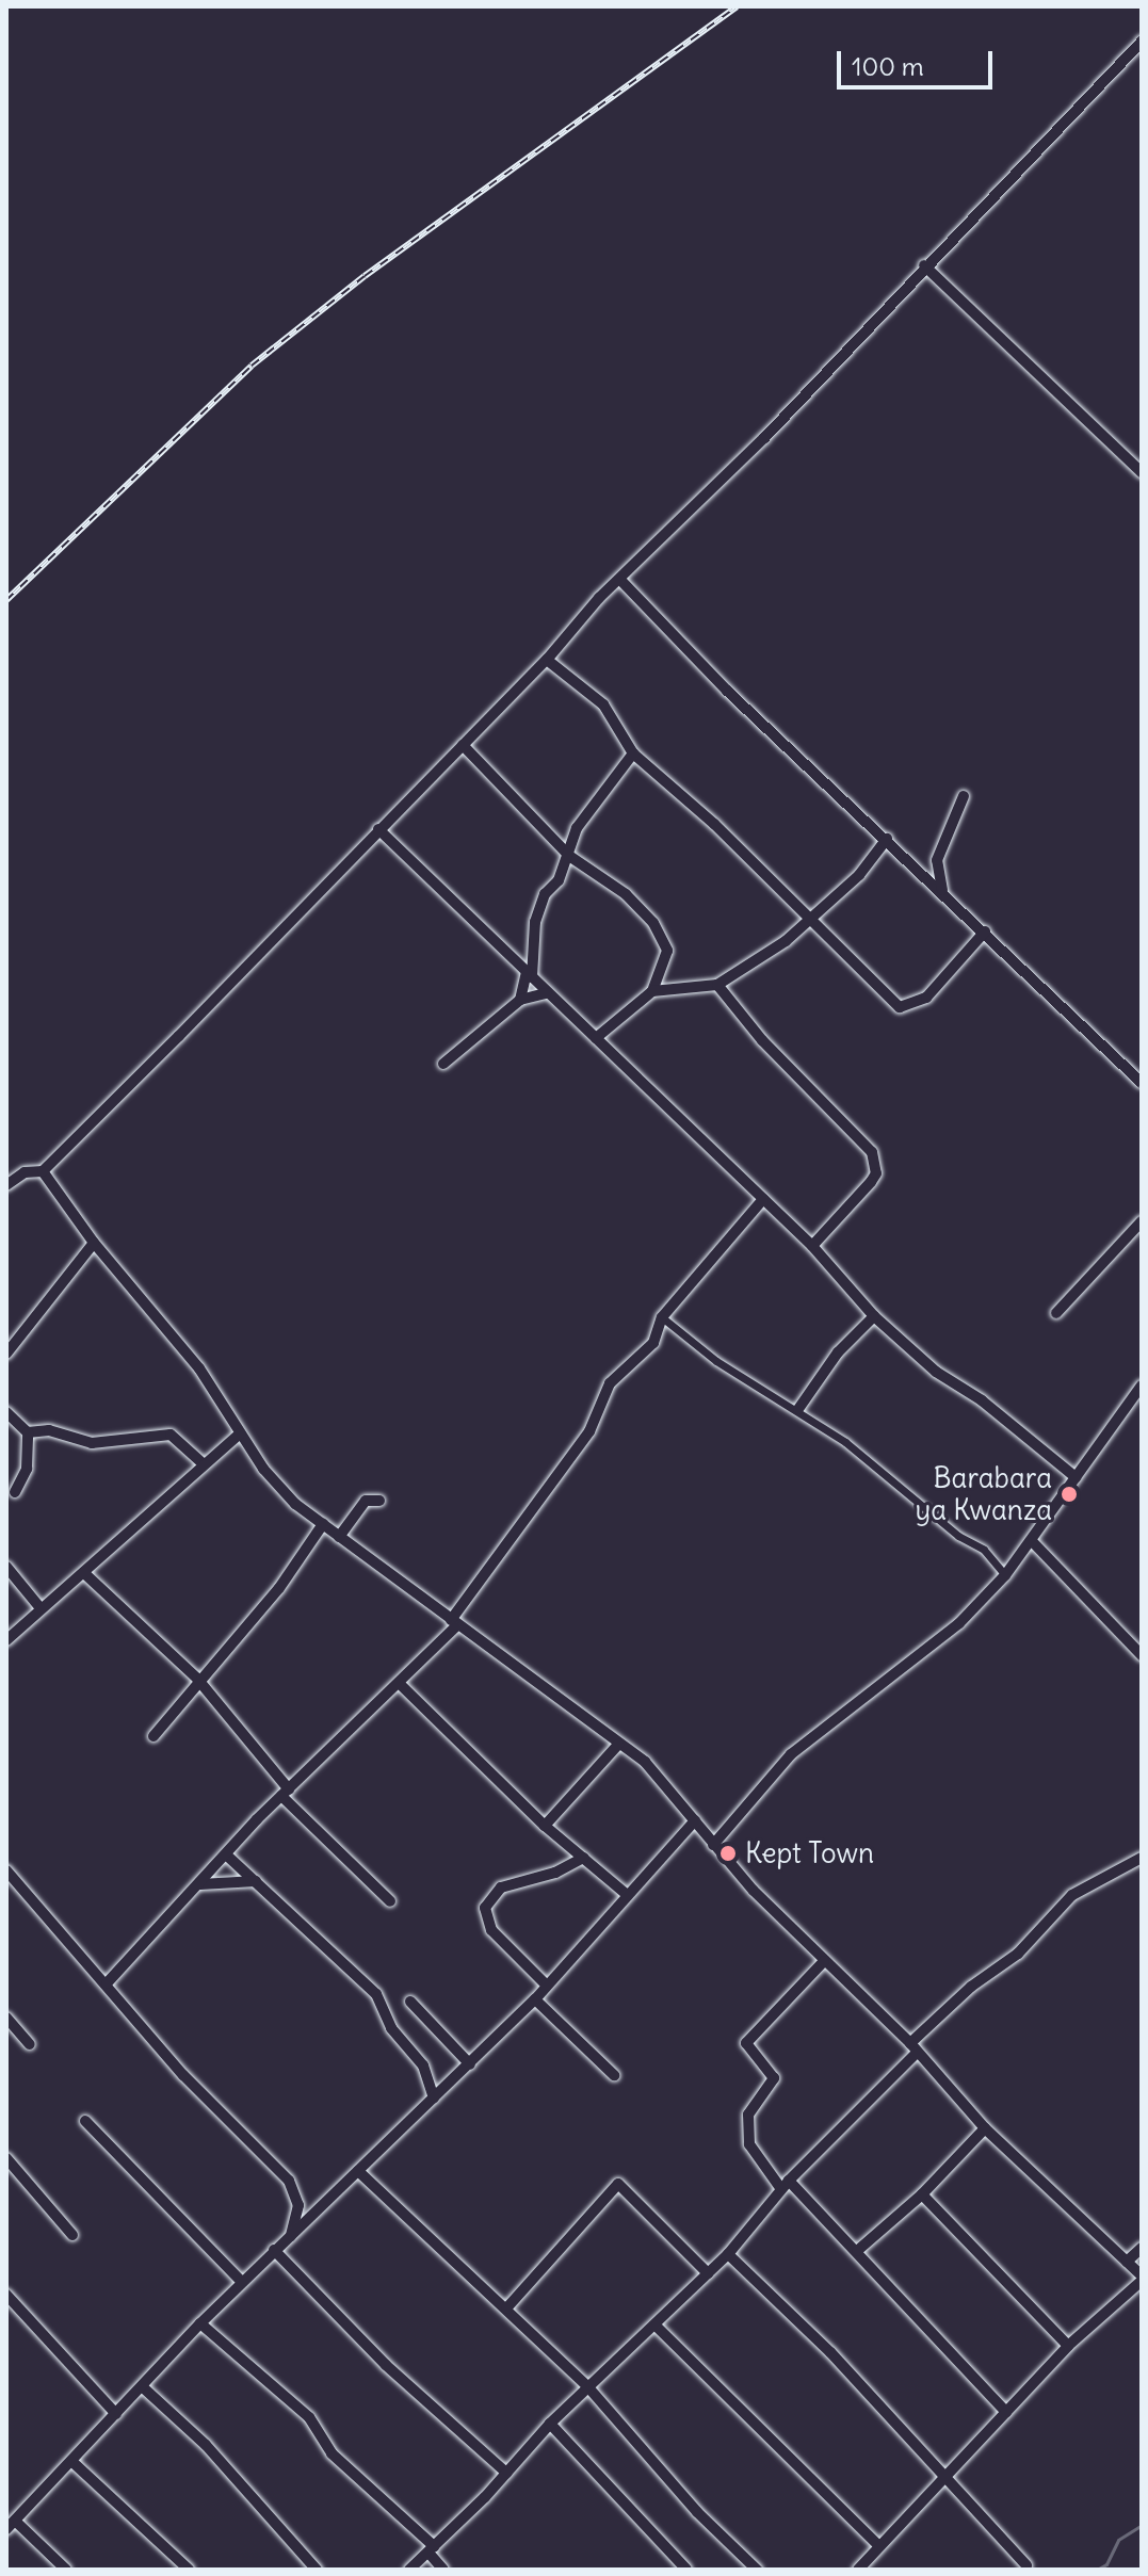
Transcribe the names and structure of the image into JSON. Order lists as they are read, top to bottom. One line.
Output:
{"places":["Barabara ya Kwanza","Kept Town"],"scale_bar":"100 m"}
